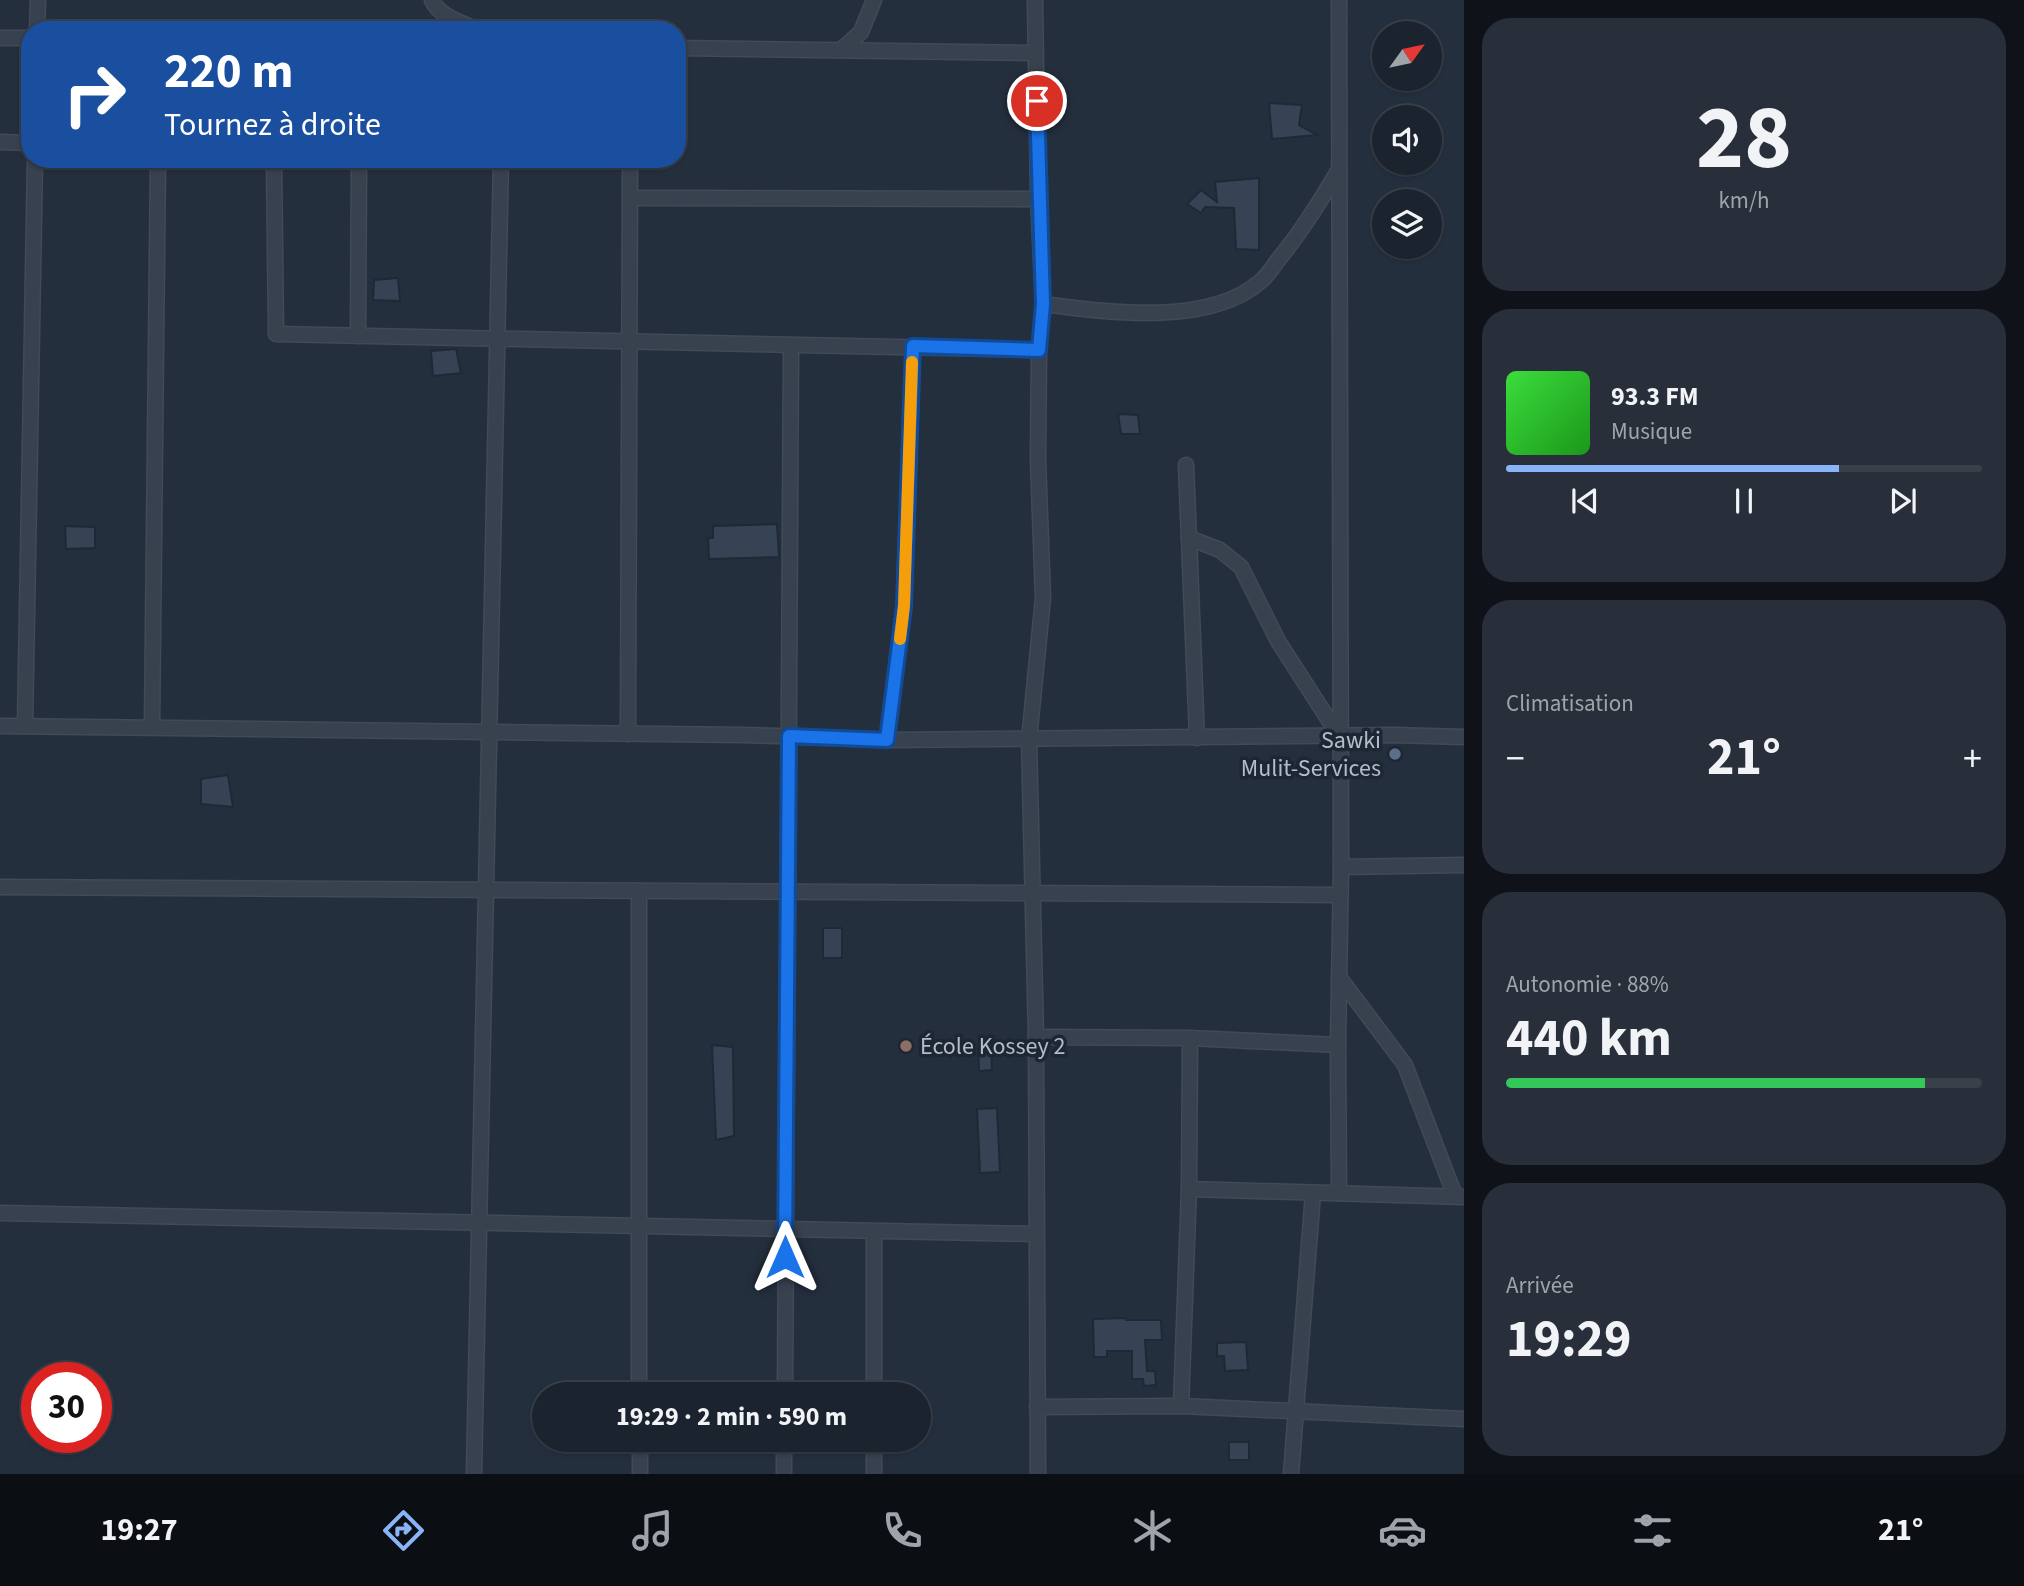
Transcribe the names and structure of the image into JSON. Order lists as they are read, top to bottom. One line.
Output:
{"places":["Sawki Mulit-Services","École Kossey 2"],"north":"top right","page":{"tile":[["28","km/h"],"Climatisation",["Autonomie · 88%","440 km"],["Arrivée","19:29"]],"turn":["220 m","Tournez à droite"],"song":["93.3 FM","Musique"],"heat":["−","21°","+"],"limit":"30","trip":"19:29 · 2 min · 590 m","tabs":["19:27","21°"]}}
